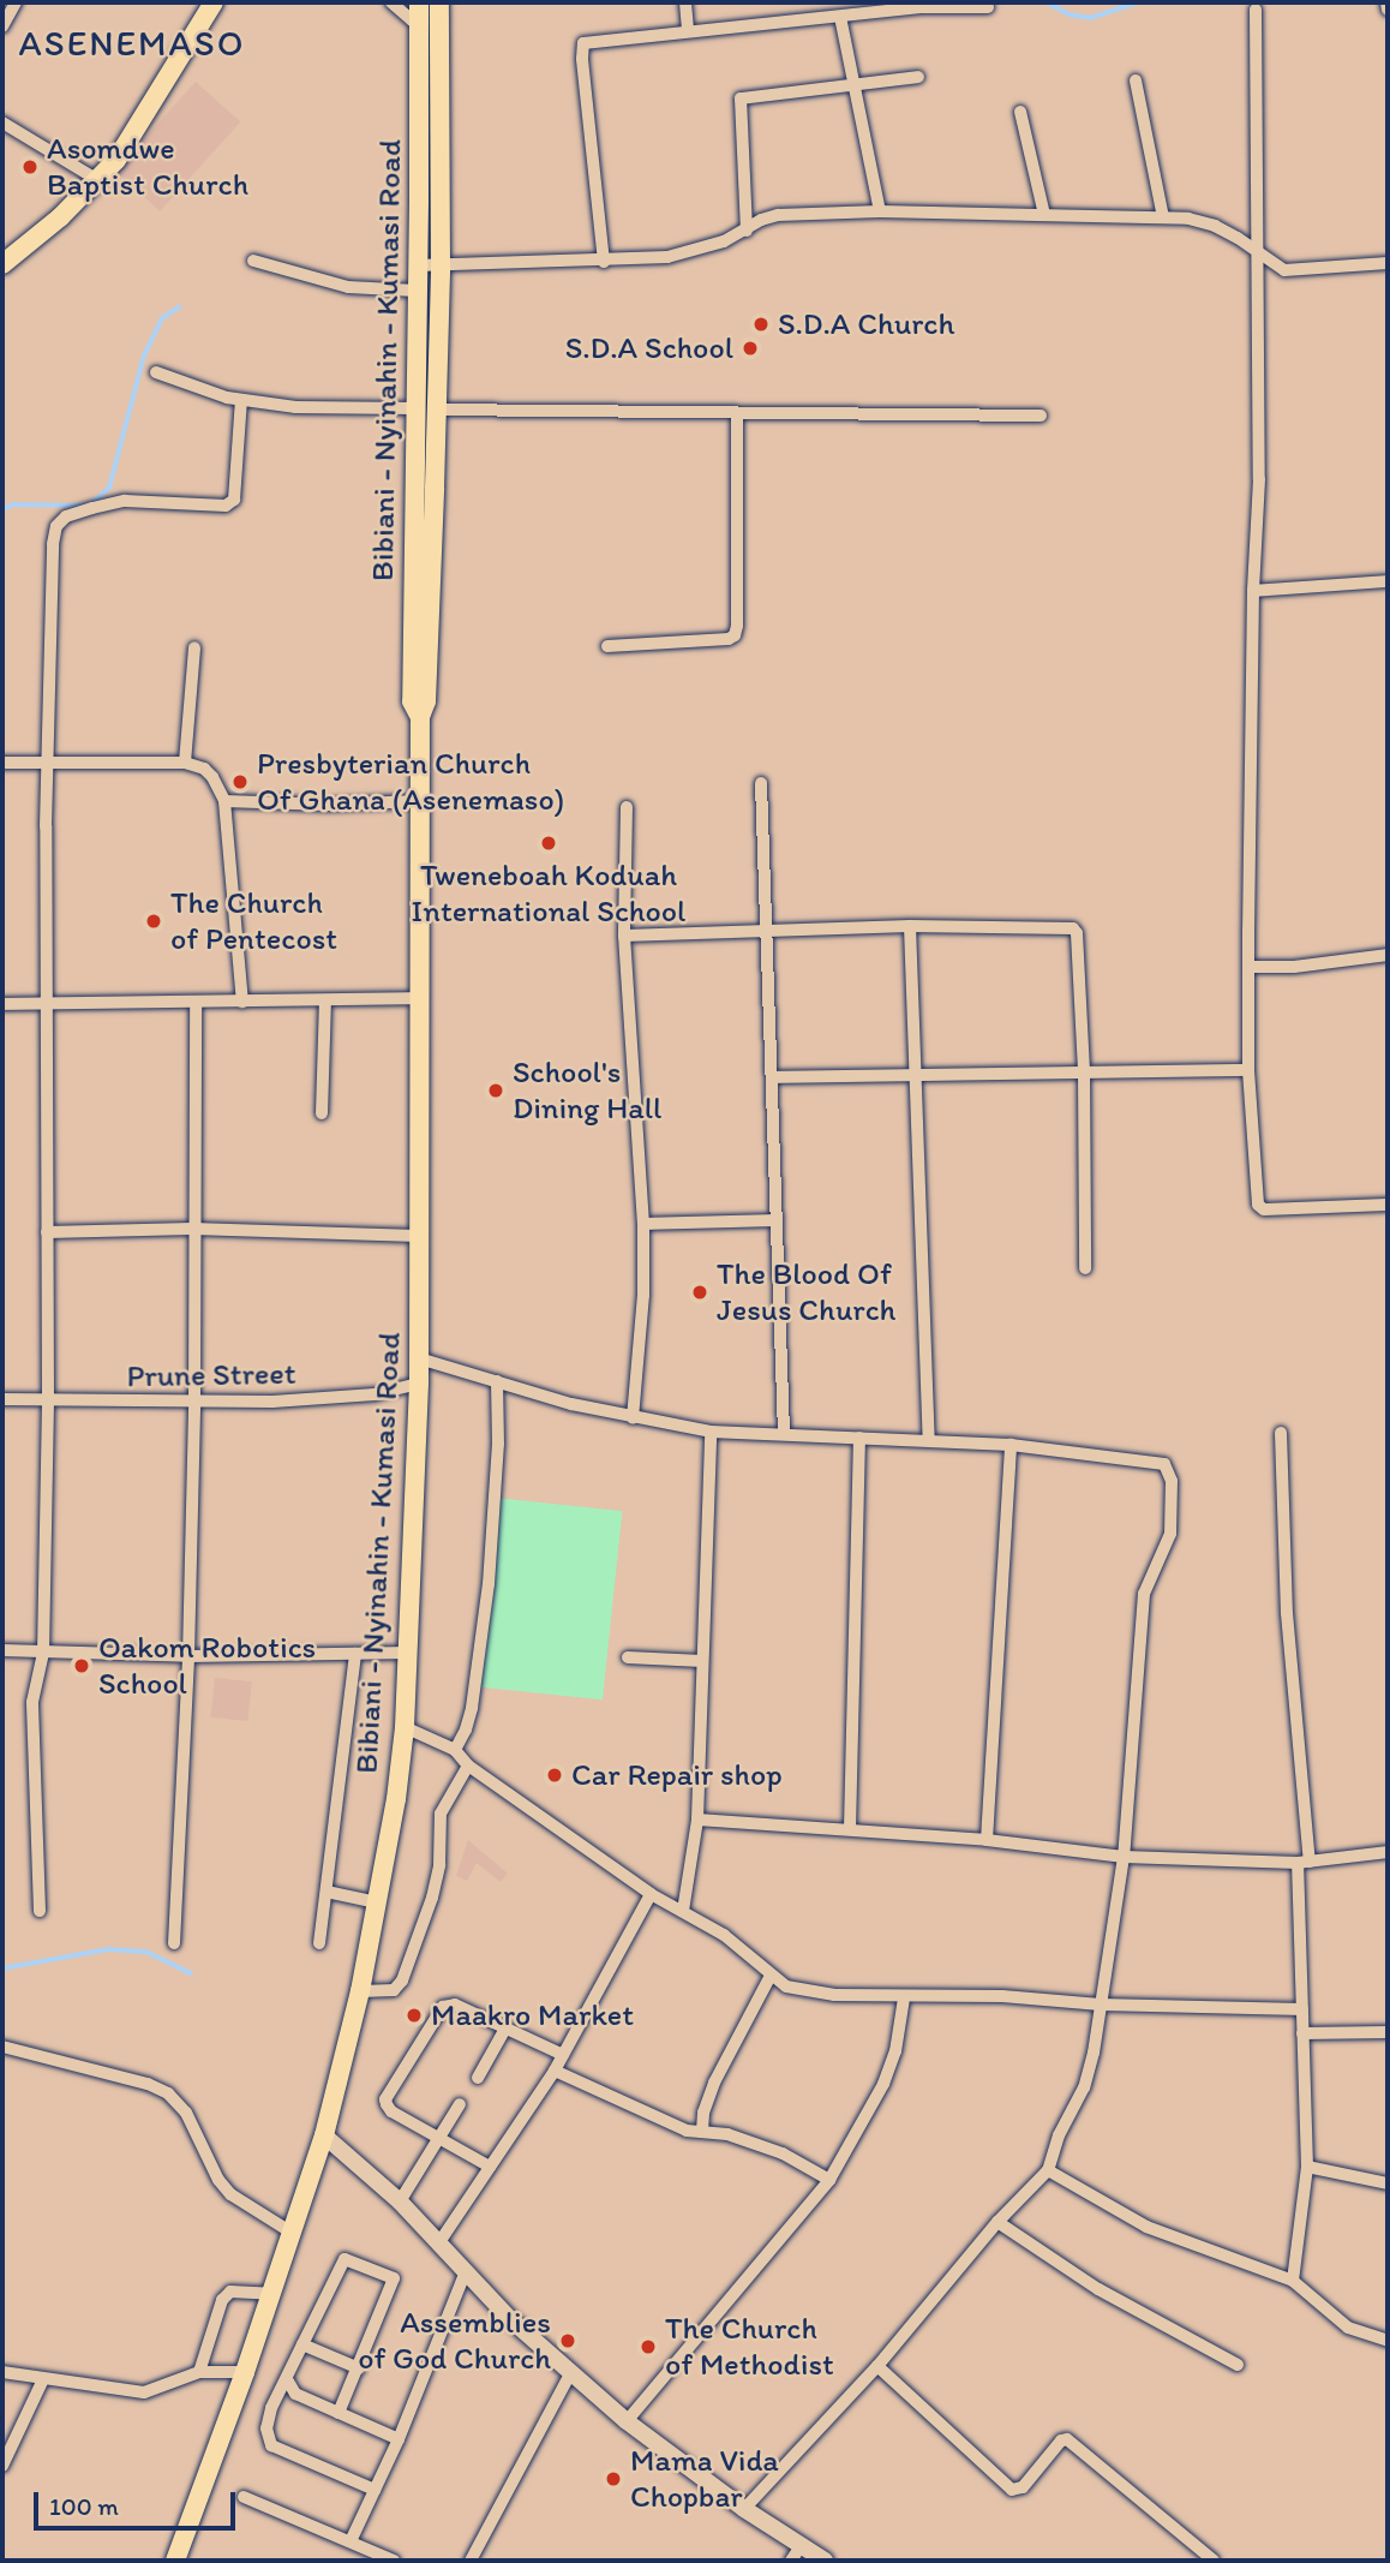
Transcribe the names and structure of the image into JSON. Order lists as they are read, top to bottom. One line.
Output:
{"streets":{"main road":["Bibiani - Nyinahin - Kumasi Road"],"street":["Prune Street"]},"crossings":[["Bibiani - Nyinahin - Kumasi Road","Prune Street"]],"districts":["ASENEMASO"],"places":["Asomdwe Baptist Church","S.D.A Church","S.D.A School","Presbyterian Church Of Ghana (Asenemaso)","Tweneboah Koduah International School","The Church of Pentecost","School's Dining Hall","The Blood Of Jesus Church","Oakom Robotics School","Car Repair shop","Maakro Market","Assemblies of God Church","The Church of Methodist","Mama Vida Chopbar"],"scale_bar":"100 m"}
